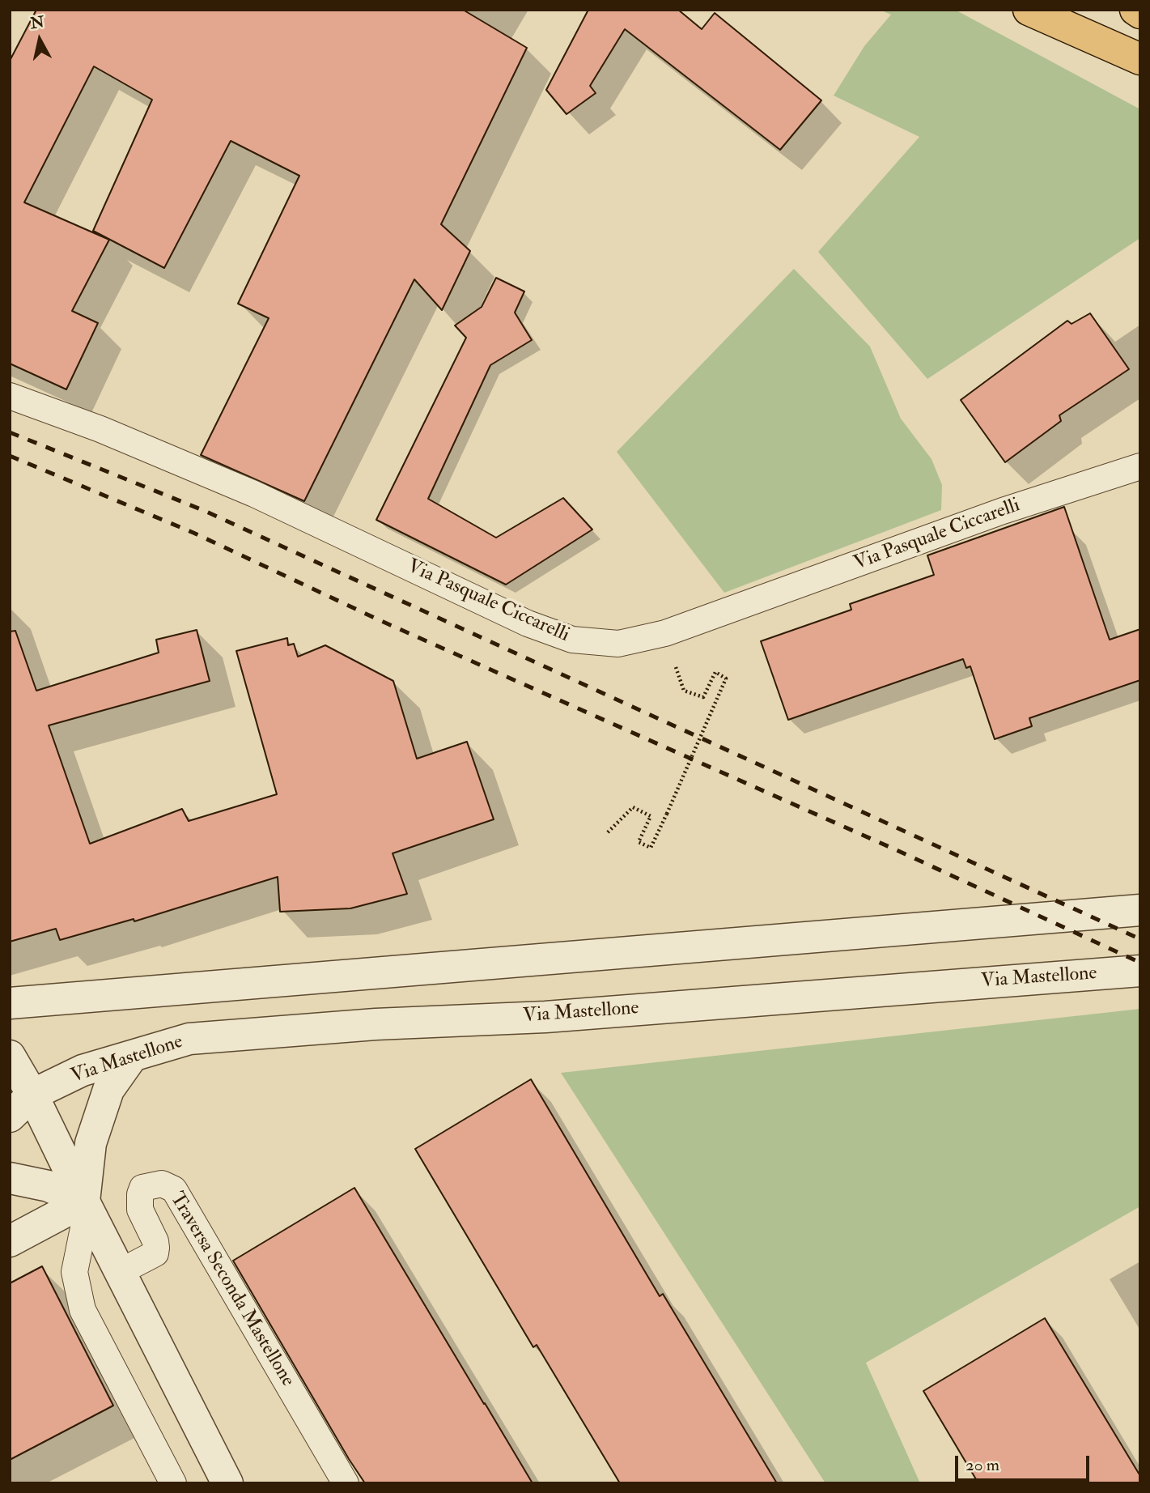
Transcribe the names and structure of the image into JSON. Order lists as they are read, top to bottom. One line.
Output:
{"streets":{"street":["Via Mastellone"],"lane":["Via Pasquale Ciccarelli","Traversa Seconda Mastellone"]},"scale_bar":"20 m","north":"top"}
